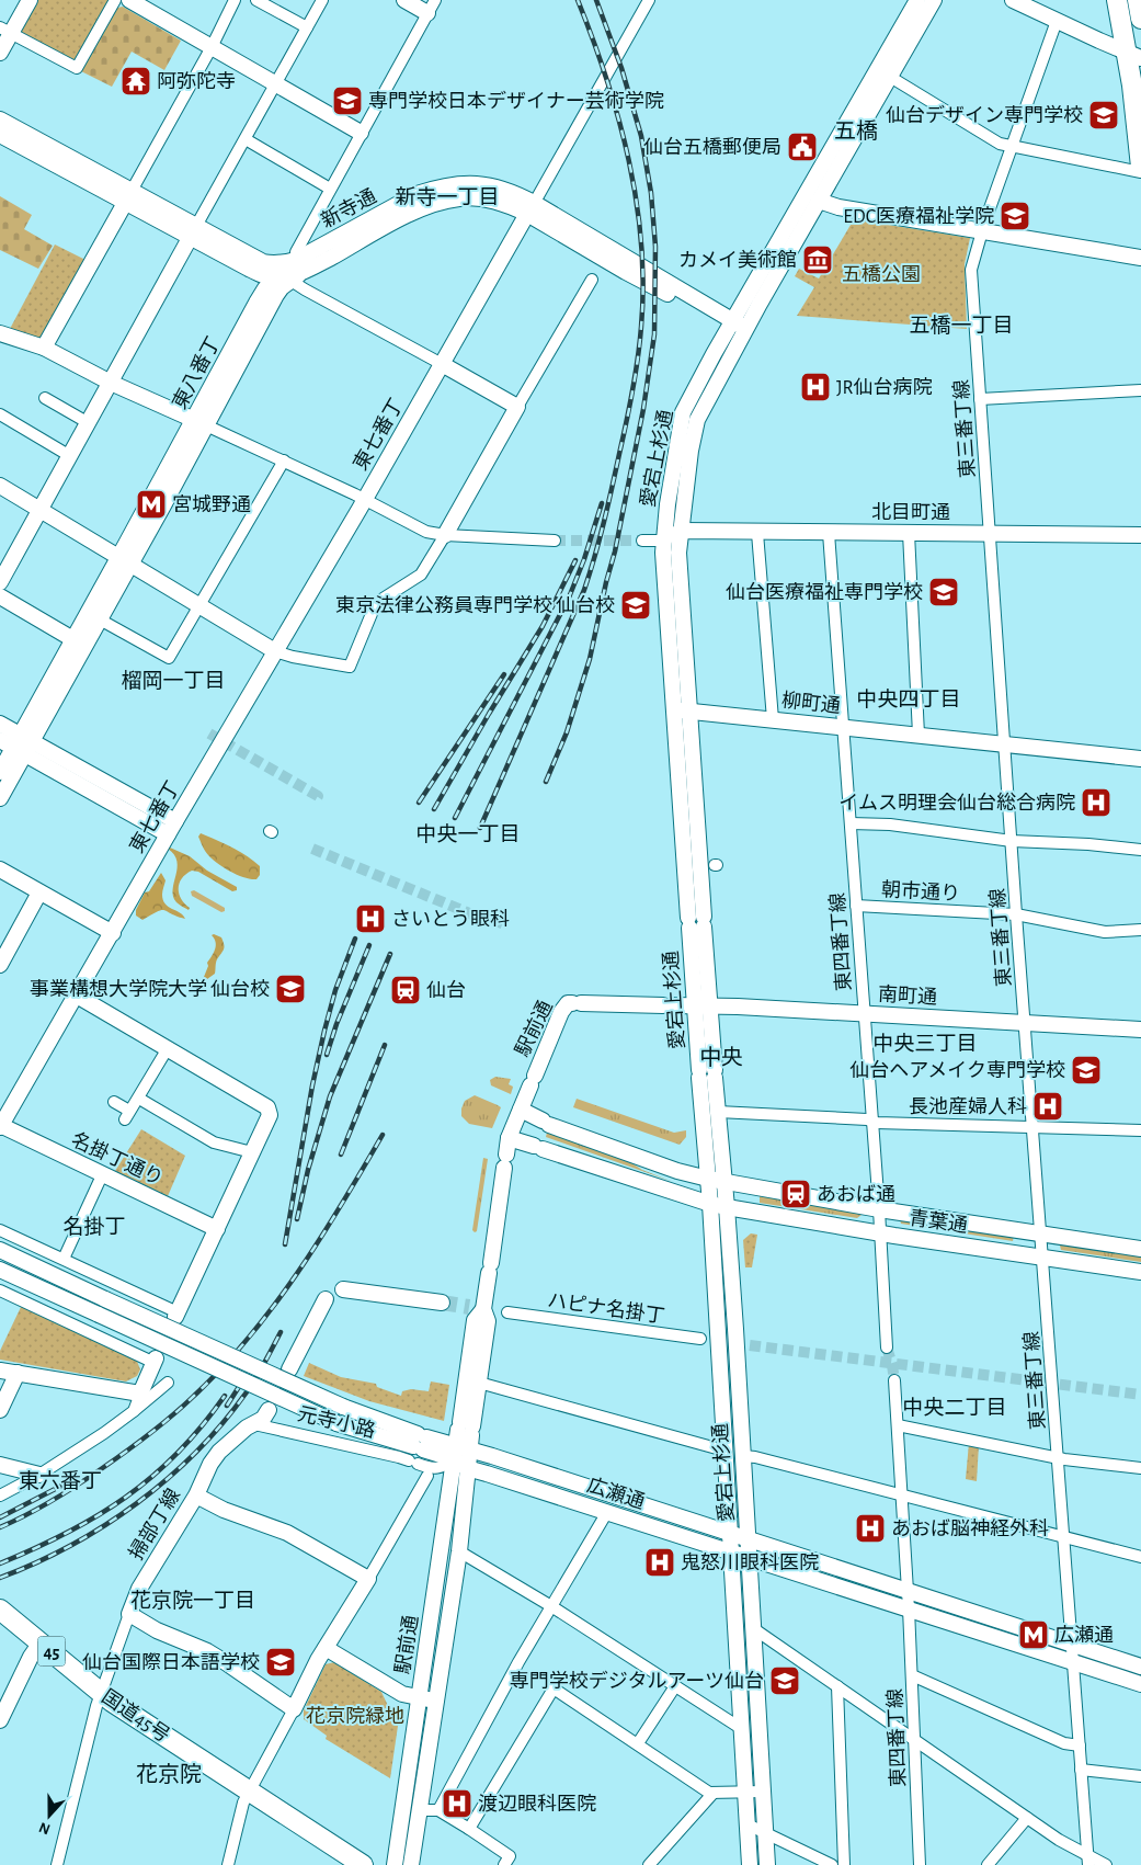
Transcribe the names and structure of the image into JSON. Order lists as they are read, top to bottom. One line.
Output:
{"streets":{"highway":["45","国道45号"],"street":["新寺通","東八番丁","東三番丁線","東七番丁","愛宕上杉通","北目町通","柳町通","朝市通り","東四番丁線","南町通","駅前通","名掛丁通り","青葉通","ハピナ名掛丁","元寺小路","広瀬通","掃部丁線"]},"crossings":[["新寺通","東八番丁"],["新寺通","東七番丁"],["新寺通","愛宕上杉通"],["東三番丁線","北目町通"],["東三番丁線","柳町通"],["東三番丁線","朝市通り"],["東三番丁線","南町通"],["東三番丁線","青葉通"],["東三番丁線","広瀬通"],["愛宕上杉通","北目町通"],["愛宕上杉通","柳町通"],["愛宕上杉通","南町通"],["愛宕上杉通","青葉通"],["愛宕上杉通","広瀬通"],["北目町通","東四番丁線"],["柳町通","東四番丁線"],["朝市通り","東四番丁線"],["東四番丁線","南町通"],["東四番丁線","青葉通"],["東四番丁線","広瀬通"],["南町通","駅前通"],["駅前通","青葉通"],["駅前通","広瀬通"],["元寺小路","掃部丁線"],["掃部丁線","国道45号"]],"districts":["五橋","新寺一丁目","五橋一丁目","榴岡一丁目","中央四丁目","中央一丁目","中央三丁目","中央","名掛丁","中央二丁目","東六番丁","花京院一丁目","花京院"],"parks":["五橋公園","花京院緑地"],"places":{"temple":["阿弥陀寺"],"school or university":["専門学校日本デザイナー芸術学院","仙台デザイン専門学校","EDC医療福祉学院","仙台医療福祉専門学校","東京法律公務員専門学校 仙台校","事業構想大学院大学 仙台校","仙台ヘアメイク専門学校","仙台国際日本語学校","専門学校デジタルアーツ仙台"],"public building":["仙台五橋郵便局"],"museum":["カメイ美術館"],"hospital":["JR仙台病院","イムス明理会仙台総合病院","さいとう眼科","長池産婦人科","あおば脳神経外科","鬼怒川眼科医院","渡辺眼科医院"],"metro station":["宮城野通","広瀬通"],"station":["仙台","あおば通"]},"north":"bottom"}
